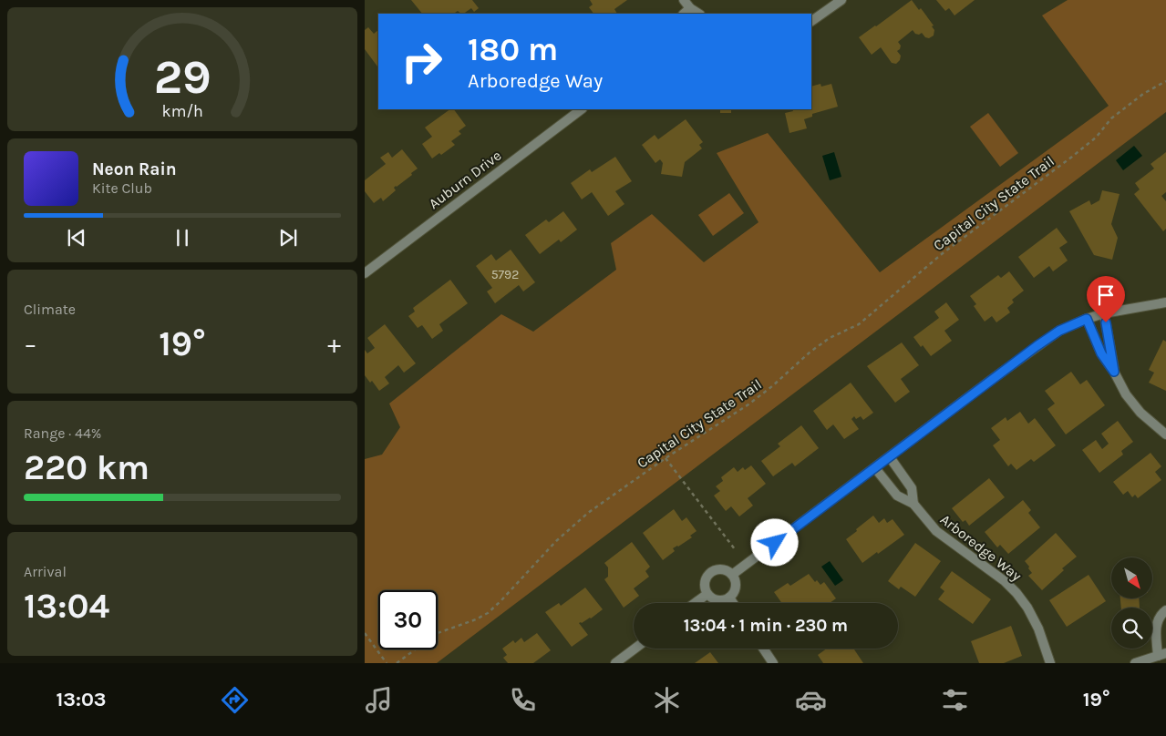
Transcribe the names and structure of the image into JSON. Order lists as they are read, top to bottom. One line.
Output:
{"streets":{"street":["Auburn Drive","Arboredge Way"],"path":["Capital City State Trail"]},"house_numbers":["5792"],"north":"bottom right","page":{"turn":["180 m","Arboredge Way"],"song":["Neon Rain","Kite Club"],"tile":["Climate",["Range · 44%","220 km"],["Arrival","13:04"]],"heat":["−","19°","+"],"limit":"30","trip":"13:04 · 1 min · 230 m","tabs":["13:03","19°"],"gauge":["29","km/h"]}}
